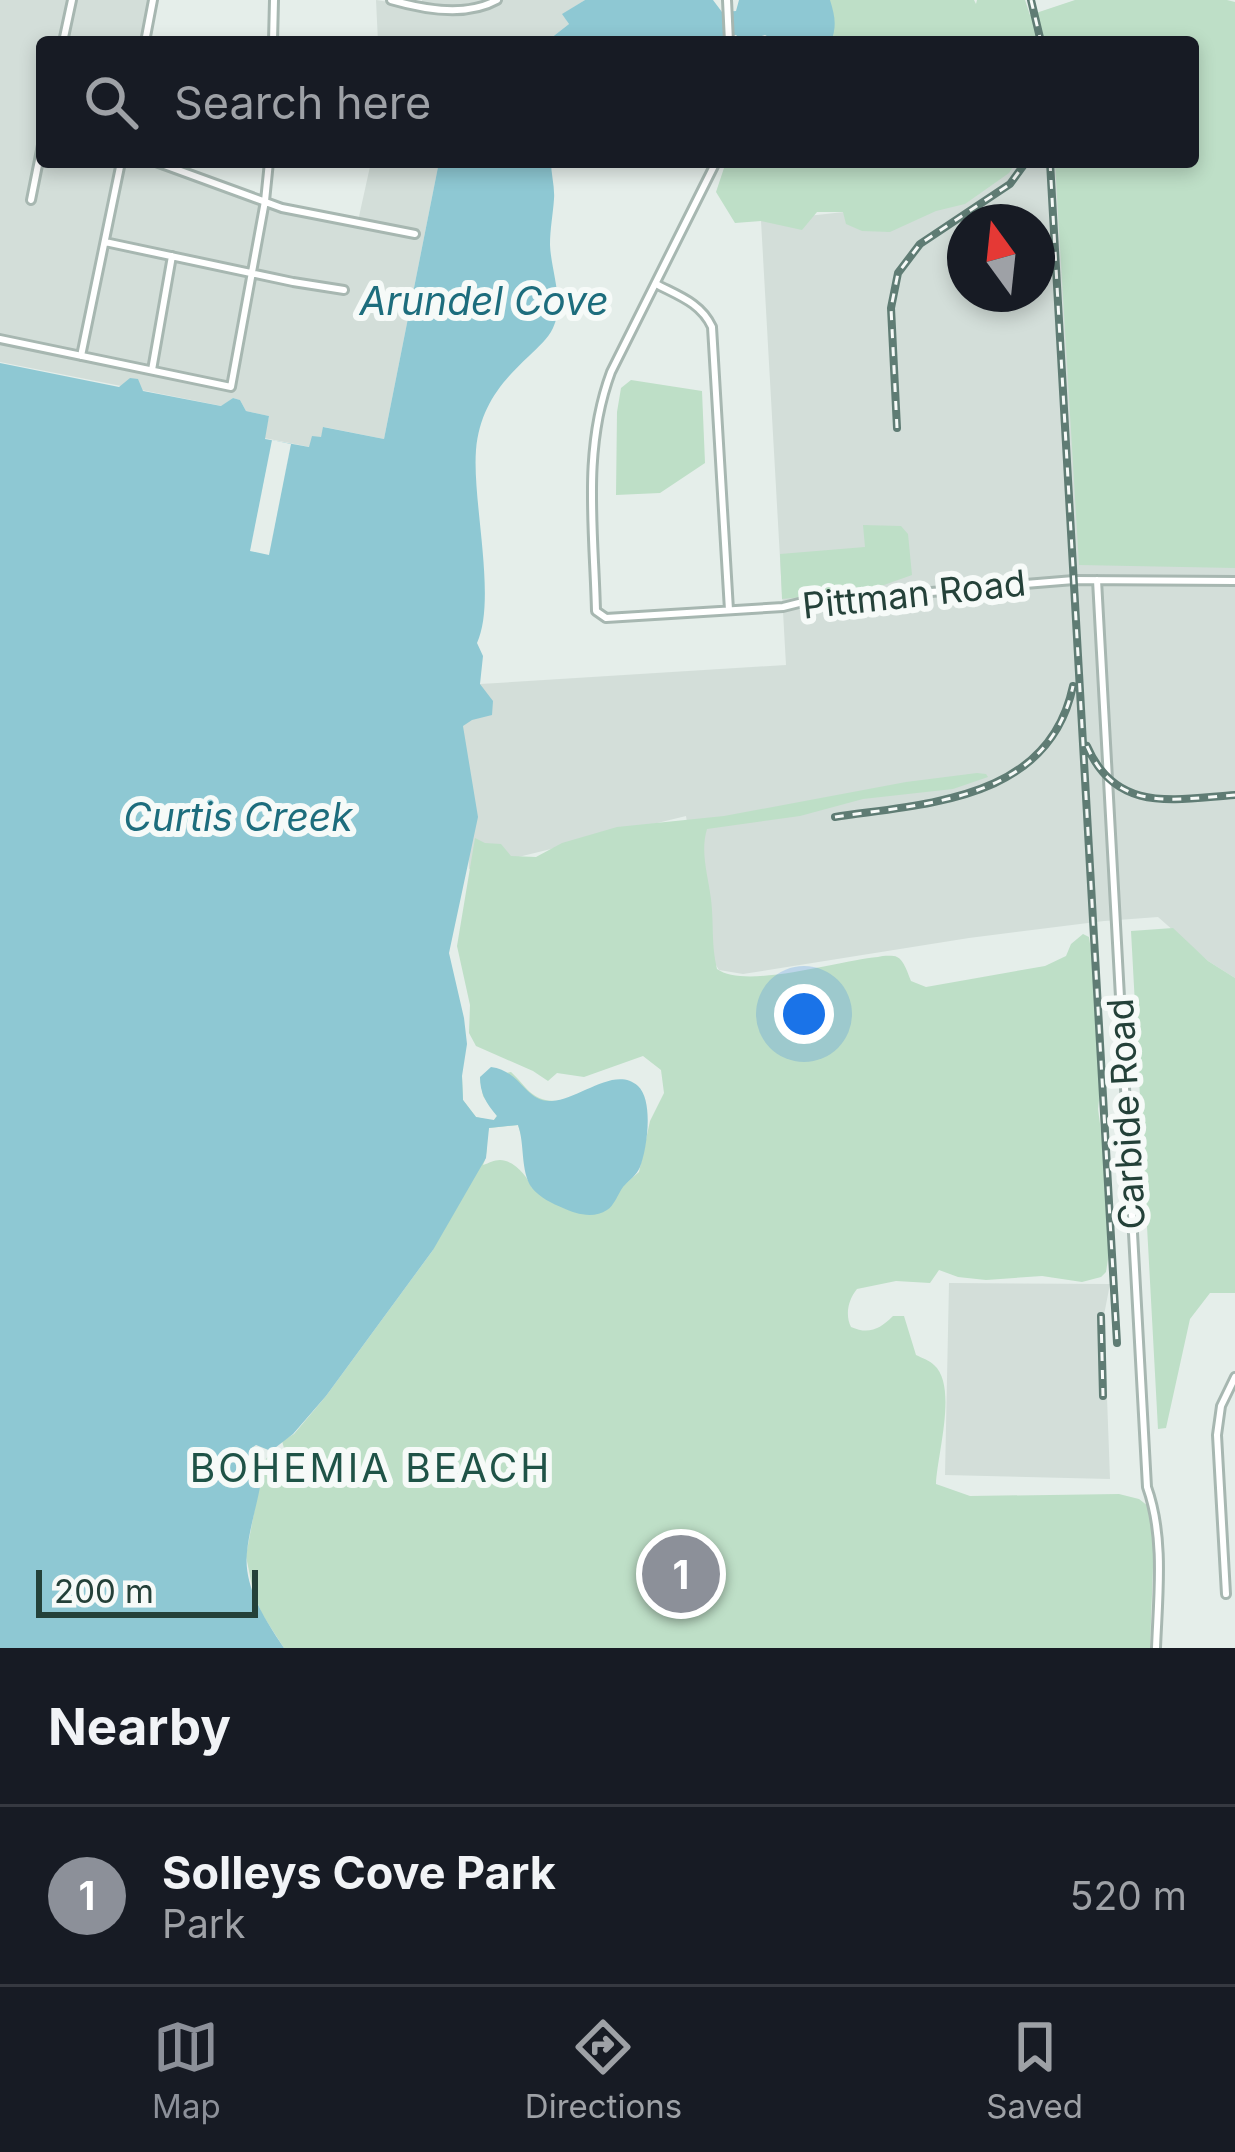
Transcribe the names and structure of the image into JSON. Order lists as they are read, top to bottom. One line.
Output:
{"streets":{"street":["Pittman Road","Carbide Road"]},"crossings":[["Pittman Road","Carbide Road"]],"districts":["BOHEMIA BEACH"],"water":["Arundel Cove","Curtis Creek"],"scale_bar":"200 m","north":"top","page":{"search":"Search here","pins":"1","scale":"200 m","heading":"Nearby","list":[{"mark":"1","name":"Solleys Cove Park","note":"Park","value":"520 m"}],"nav":["Map","Directions","Saved"]}}
